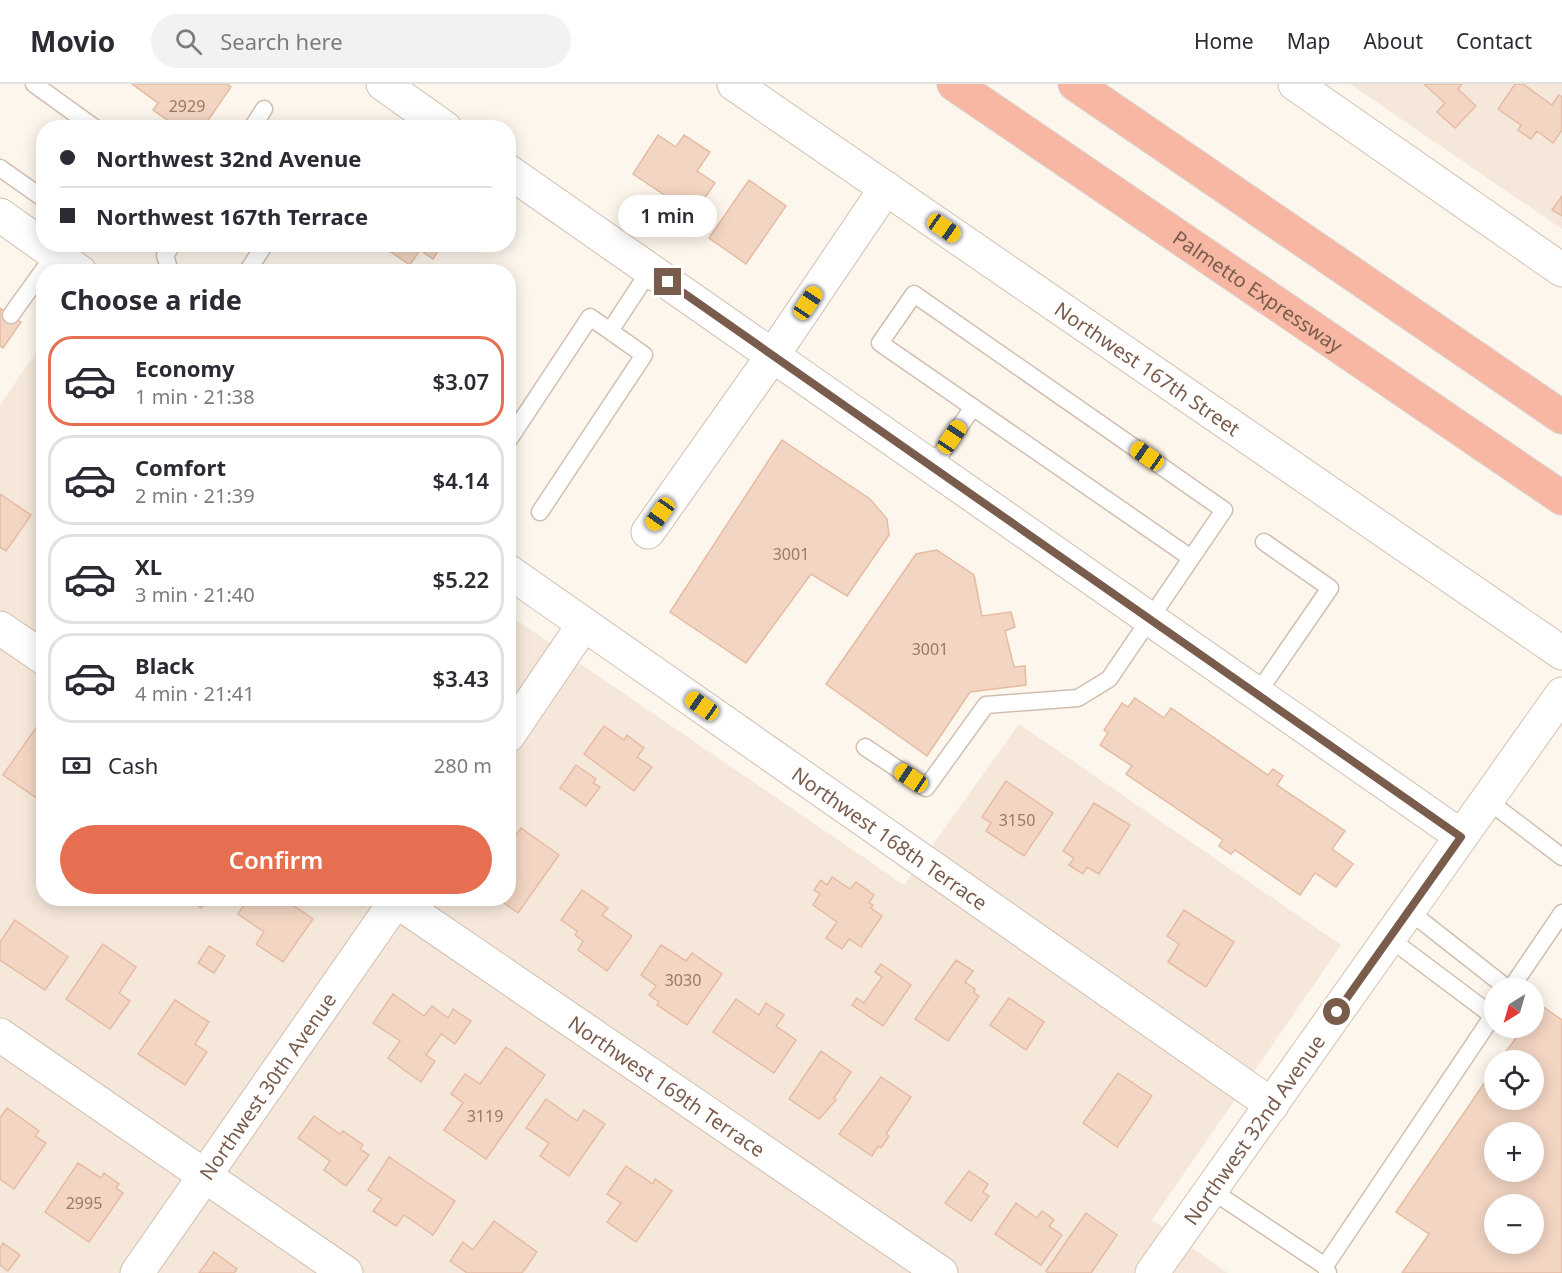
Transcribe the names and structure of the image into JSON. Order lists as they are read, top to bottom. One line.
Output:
{"streets":{"highway":["Palmetto Expressway"],"street":["Northwest 167th Street","Northwest 168th Terrace","Northwest 30th Avenue","Northwest 169th Terrace","Northwest 32nd Avenue"]},"crossings":[["Northwest 168th Terrace","Northwest 32nd Avenue"]],"house_numbers":["2929","3001","3001","3150","3030","3119","2995"],"north":"bottom left","page":{"header":"Movio","search":"Search here","nav":["Home","Map","About","Contact"],"banner":["Northwest 32nd Avenue","Northwest 167th Terrace"],"bubble":"1 min","heading":"Choose a ride","list":[{"name":"Economy","note":"1 min · 21:38","value":"$3.07"},{"name":"Comfort","note":"2 min · 21:39","value":"$4.14"},{"name":"XL","note":"3 min · 21:40","value":"$5.22"},{"name":"Black","note":"4 min · 21:41","value":"$3.43"}],"pay":["Cash","280 m"],"buttons":"Confirm","map_buttons":["+","−"]}}
